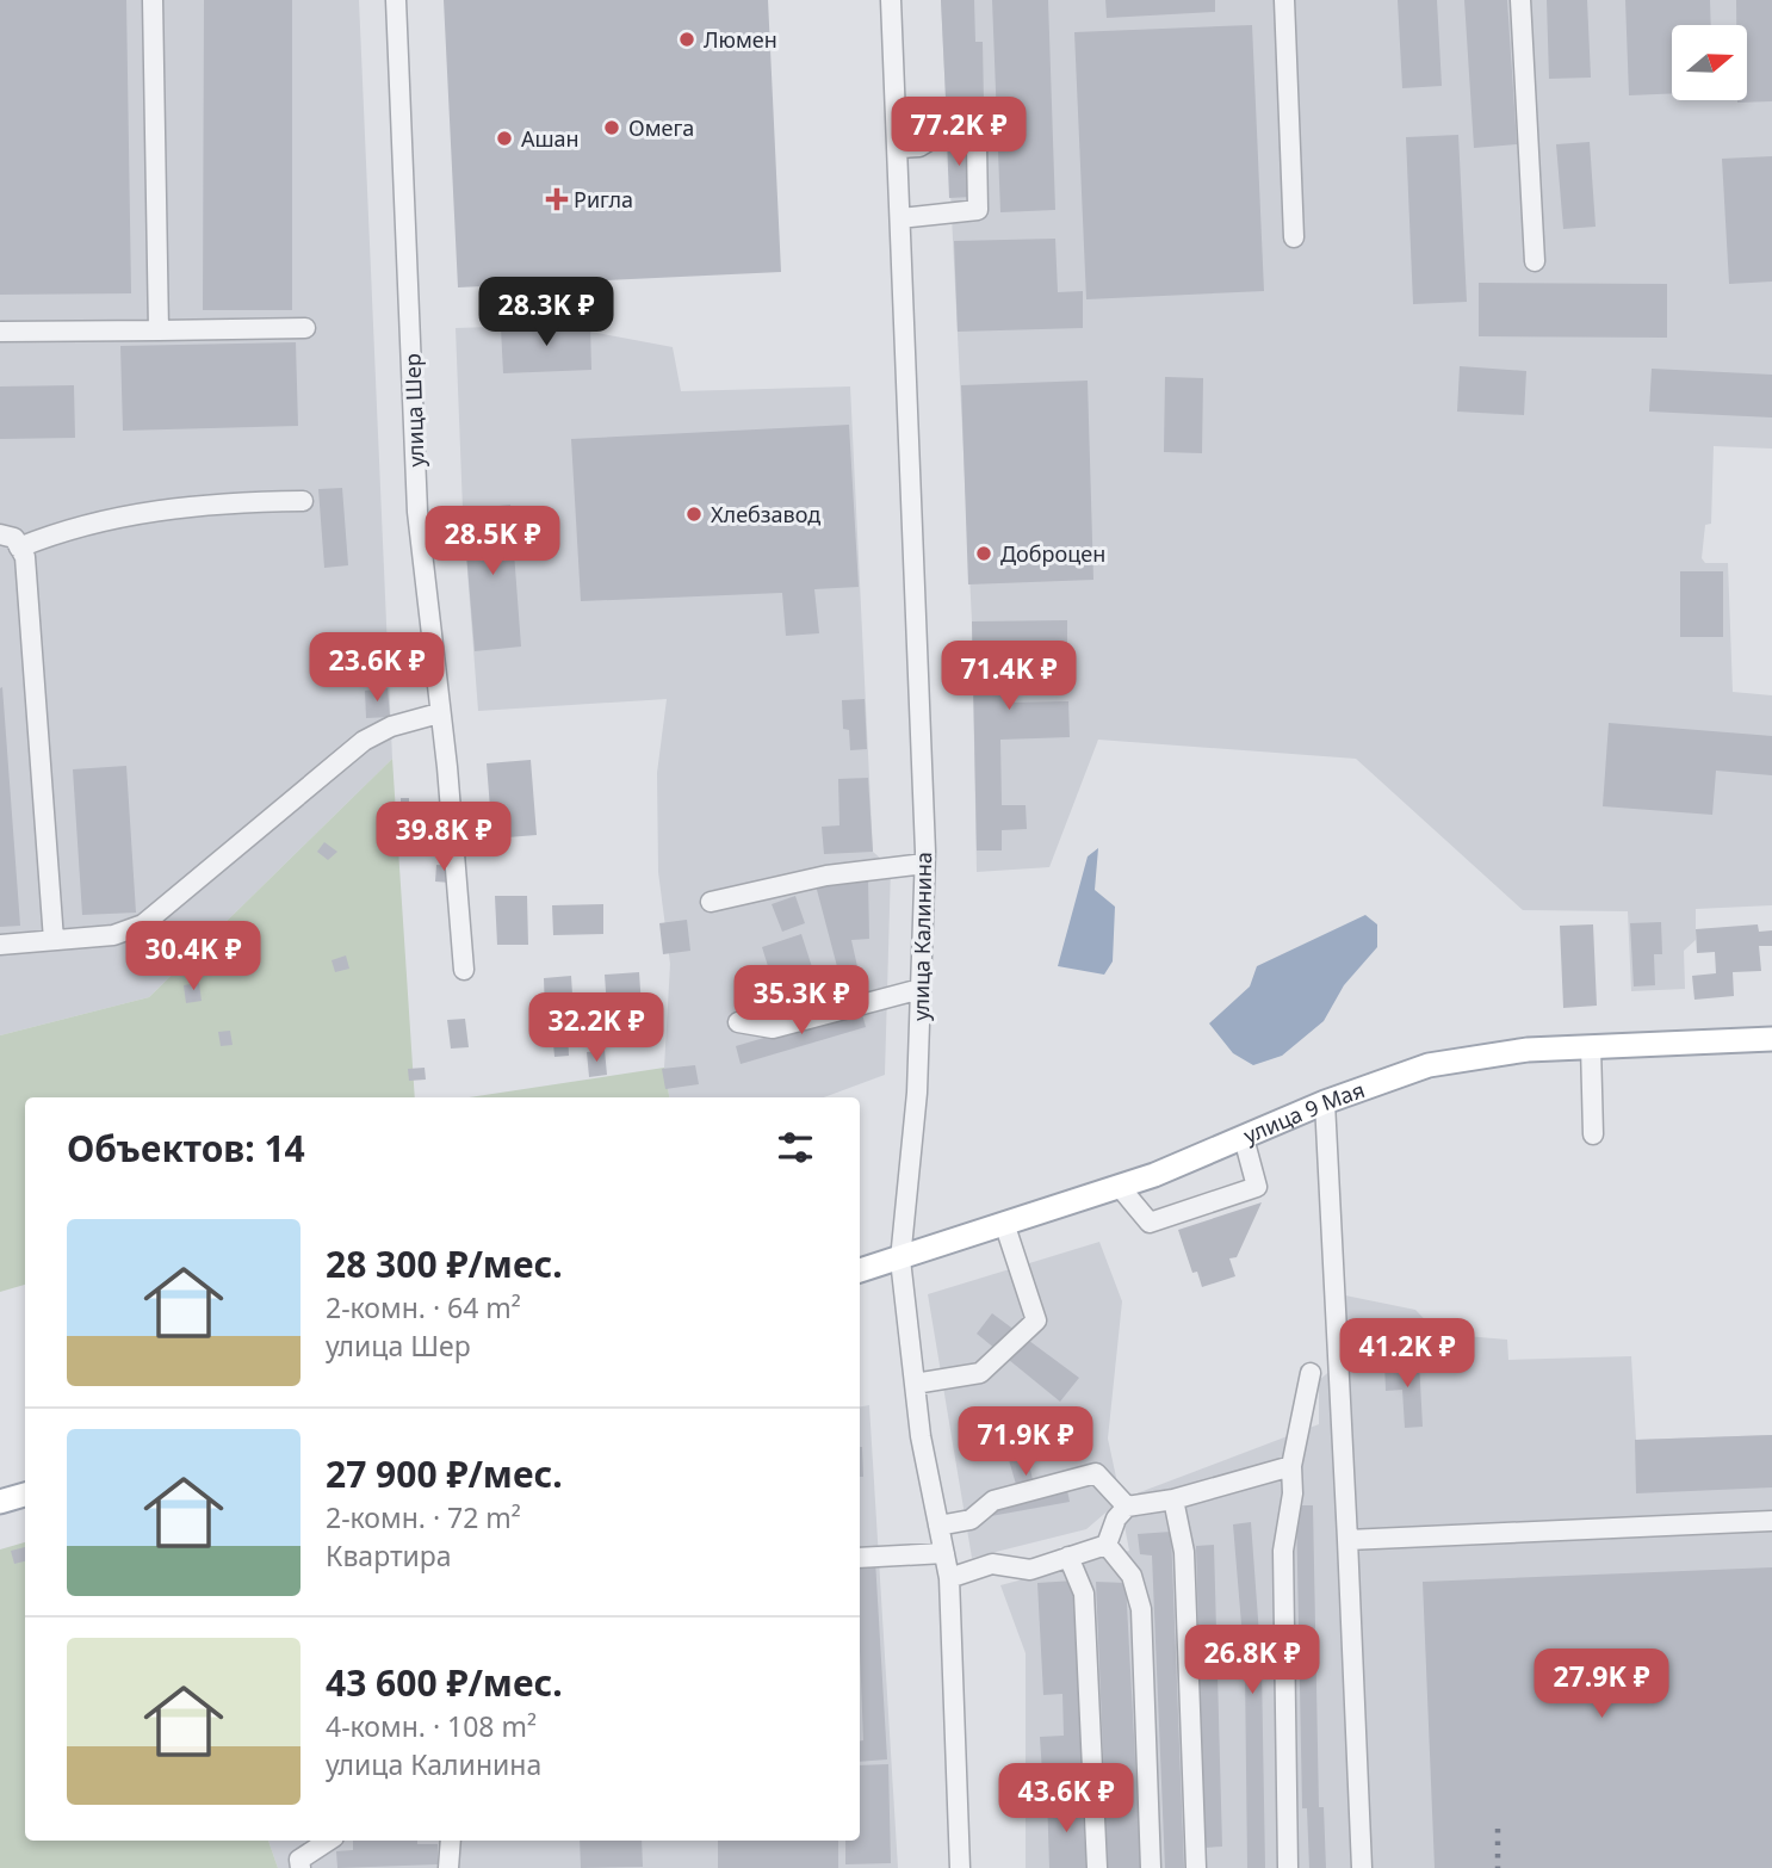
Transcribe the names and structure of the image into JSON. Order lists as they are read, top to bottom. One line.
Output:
{"streets":{"main road":["улица 9 Мая"],"street":["улица Шер","улица Калинина"]},"crossings":[["улица Калинина","улица 9 Мая"]],"places":{"other":["Люмен","Омега","Ашан","Хлебзавод","Доброцен"],"health":["Ригла"]},"north":"right","page":{"price":["77.2K ₽","28.3K ₽","28.5K ₽","23.6K ₽","71.4K ₽","39.8K ₽","30.4K ₽","35.3K ₽","32.2K ₽","41.2K ₽","71.9K ₽","26.8K ₽","27.9K ₽","43.6K ₽"],"heading":"Объектов: 14","list":[{"name":"28 300 ₽/мес.","note":"2-комн. · 64 m² · улица Шер"},{"name":"27 900 ₽/мес.","note":"2-комн. · 72 m² · Квартира"},{"name":"43 600 ₽/мес.","note":"4-комн. · 108 m² · улица Калинина"}]}}
